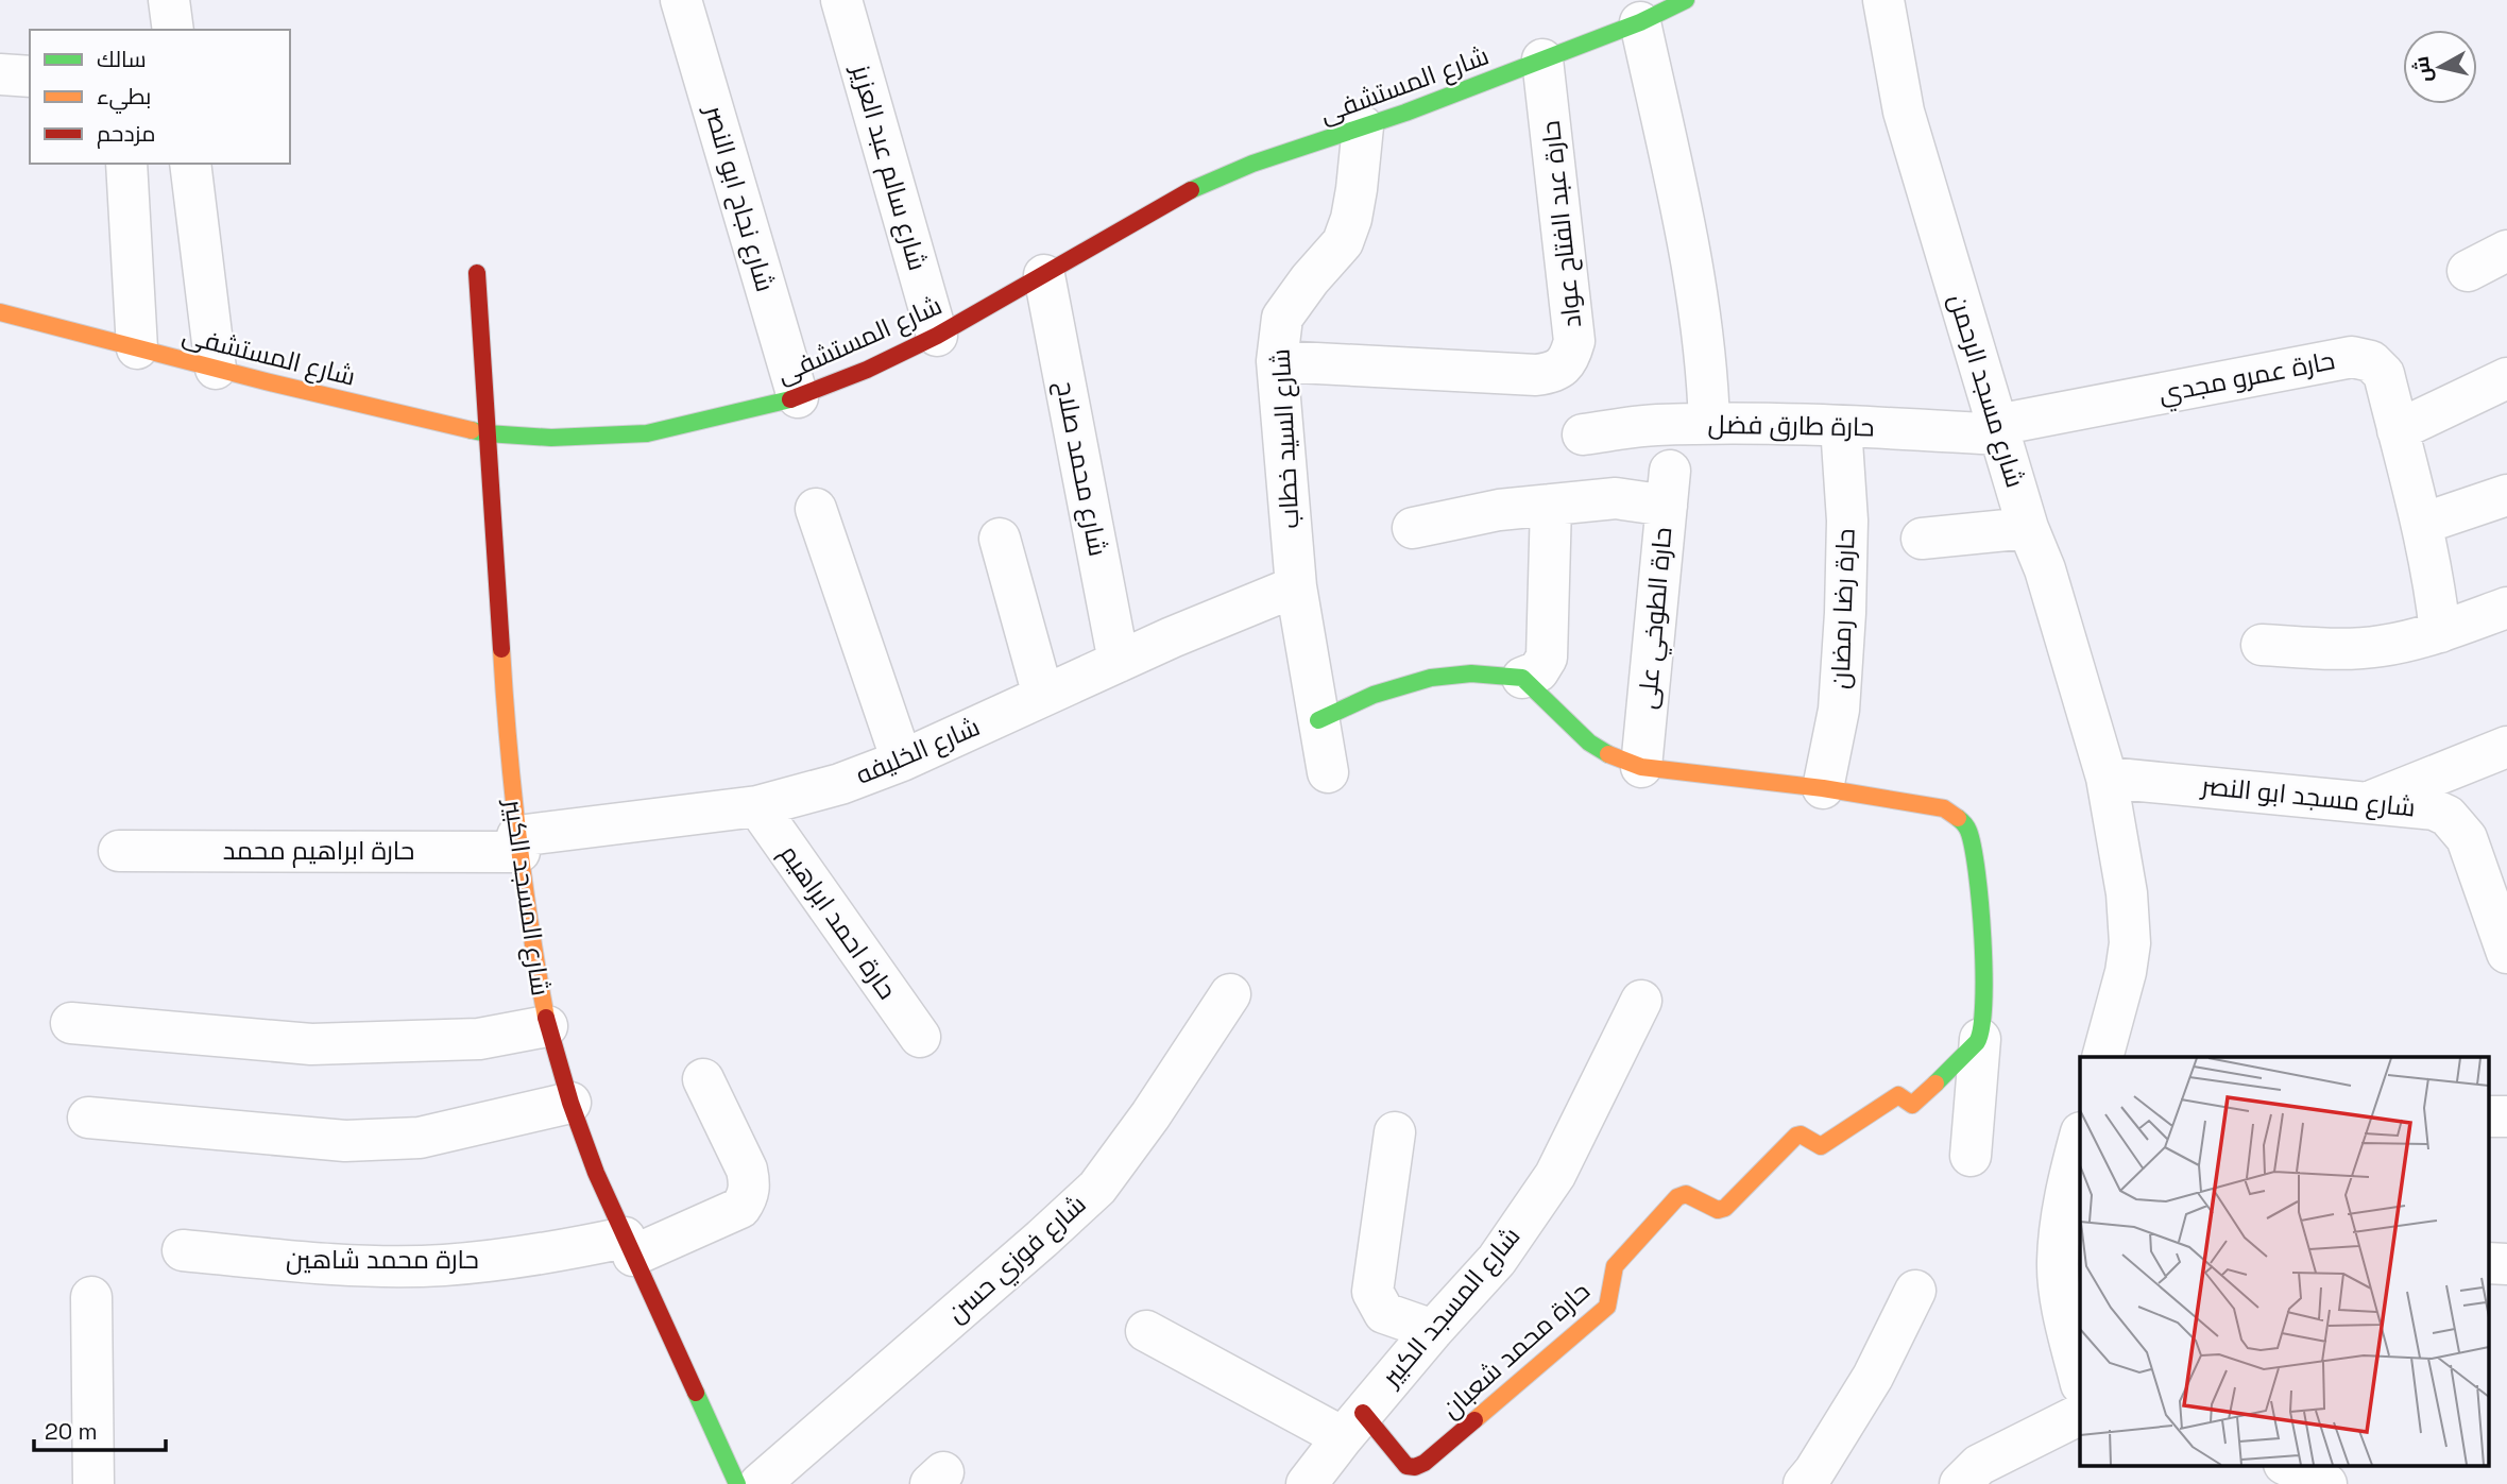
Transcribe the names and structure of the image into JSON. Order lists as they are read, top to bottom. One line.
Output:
{"streets":{"street":["شارع المستشفى","شارع سالم عبد العزيز","شارع نجاح ابو النصر","حارة عبد الفتاح عواد","حارة عمرو مجدي","شارع مسجد الرحمن","حارة طارق فضل","شارع السيد خطاب","شارع محمد صلاح","حارة رضا رمضان","حارة الطوخي على","شارع الخليفه","شارع مسجد ابو النصر","حارة ابراهيم محمد","شارع المسجد الكبير","حارة احمد ابراهيم","شارع فوزي حسن","حارة محمد شاهين","حارة محمد شعبان"]},"crossings":[["شارع المستشفى","شارع سالم عبد العزيز"],["شارع المستشفى","شارع نجاح ابو النصر"],["شارع المستشفى","حارة عبد الفتاح عواد"],["شارع المستشفى","شارع السيد خطاب"],["شارع المستشفى","شارع محمد صلاح"],["شارع المستشفى","شارع المسجد الكبير"],["حارة عبد الفتاح عواد","شارع السيد خطاب"],["حارة عمرو مجدي","شارع مسجد الرحمن"],["حارة عمرو مجدي","حارة طارق فضل"],["شارع مسجد الرحمن","حارة طارق فضل"],["شارع مسجد الرحمن","شارع مسجد ابو النصر"],["حارة طارق فضل","حارة رضا رمضان"],["شارع السيد خطاب","شارع الخليفه"],["شارع محمد صلاح","شارع الخليفه"],["شارع الخليفه","حارة ابراهيم محمد"],["شارع الخليفه","شارع المسجد الكبير"],["شارع الخليفه","حارة احمد ابراهيم"],["حارة ابراهيم محمد","شارع المسجد الكبير"],["شارع المسجد الكبير","حارة محمد شاهين"],["شارع المسجد الكبير","حارة محمد شعبان"]],"legend":["سالك","بطيء","مزدحم"],"scale_bar":"20 m","north":"left"}
